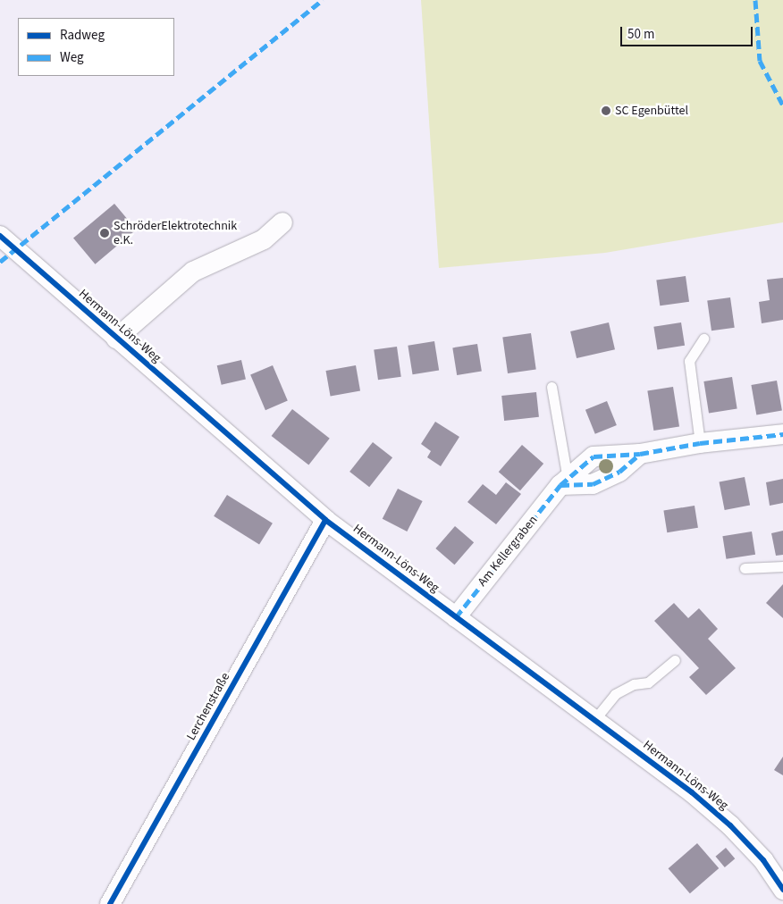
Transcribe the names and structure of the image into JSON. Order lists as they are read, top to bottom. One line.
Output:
{"streets":{"street":["Hermann-Löns-Weg","Am Kellergraben","Lerchenstraße"]},"crossings":[["Hermann-Löns-Weg","Am Kellergraben"],["Hermann-Löns-Weg","Lerchenstraße"]],"places":["SC Egenbüttel","SchröderElektrotechnik e.K."],"legend":["Radweg","Weg"],"scale_bar":"50 m"}
